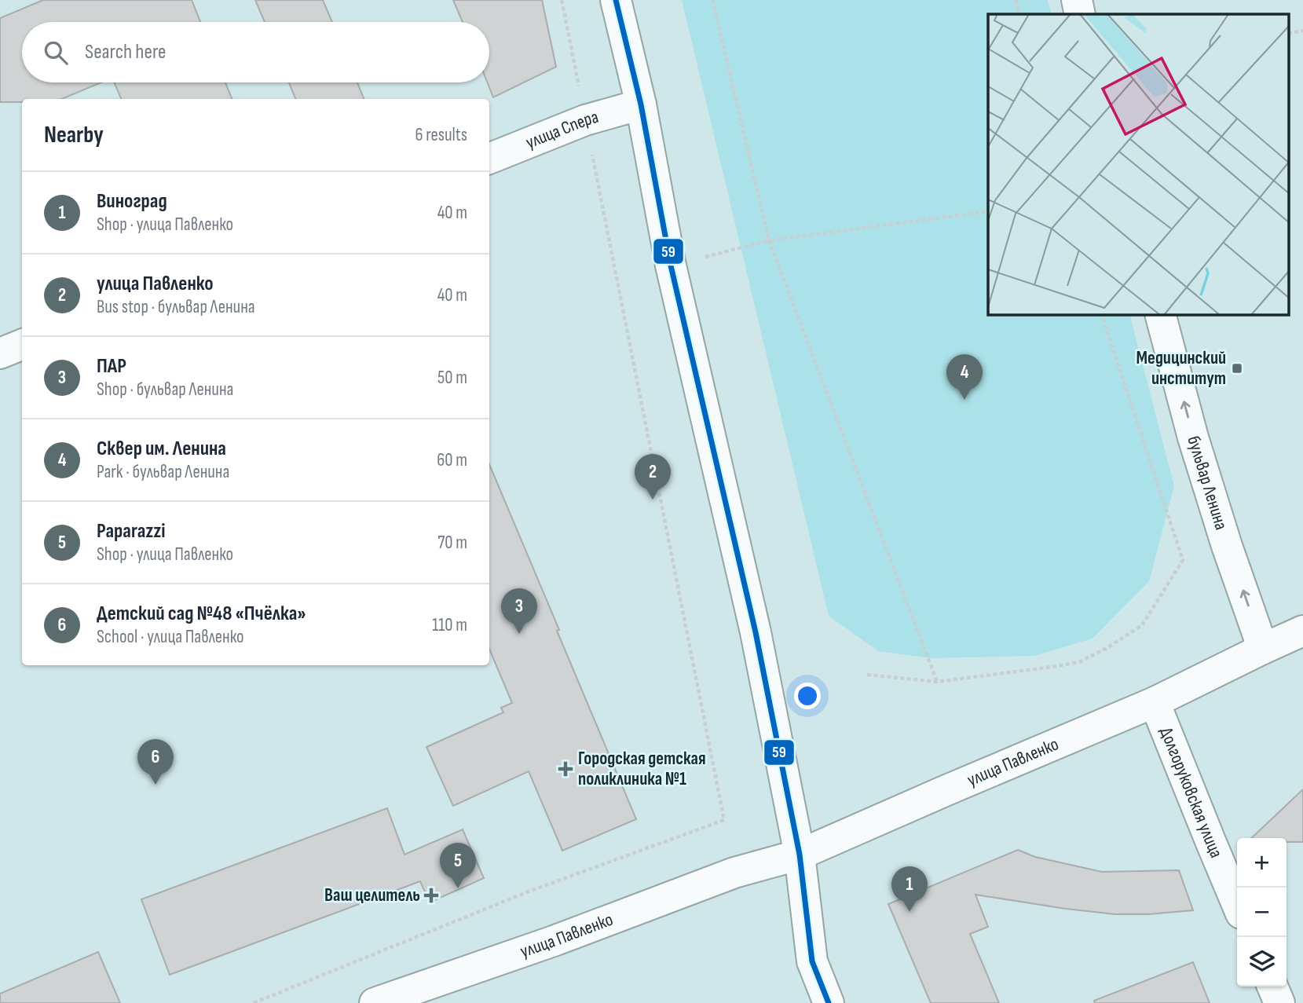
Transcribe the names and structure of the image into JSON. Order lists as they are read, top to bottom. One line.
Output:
{"streets":{"main road":["улица Спера","бульвар Ленина","улица Павленко","Долгоруковская улица"]},"crossings":[["бульвар Ленина","улица Павленко"],["улица Павленко","Долгоруковская улица"]],"one_way":["бульвар Ленина"],"places":{"transit":["Медицинский институт"],"health":["Городская детская поликлиника №1","Ваш целитель"]},"lines":["transit line 59"],"page":{"search":"Search here","heading":["Nearby","6 results"],"list":[{"mark":"1","name":"Виноград","note":"Shop · улица Павленко","value":"40 m"},{"mark":"2","name":"улица Павленко","note":"Bus stop · бульвар Ленина","value":"40 m"},{"mark":"3","name":"ПАР","note":"Shop · бульвар Ленина","value":"50 m"},{"mark":"4","name":"Сквер им. Ленина","note":"Park · бульвар Ленина","value":"60 m"},{"mark":"5","name":"Paparazzi","note":"Shop · улица Павленко","value":"70 m"},{"mark":"6","name":"Детский сад №48 «Пчёлка»","note":"School · улица Павленко","value":"110 m"}],"pins":["4","2","3","6","5","1"],"map_buttons":["+","−"]}}
